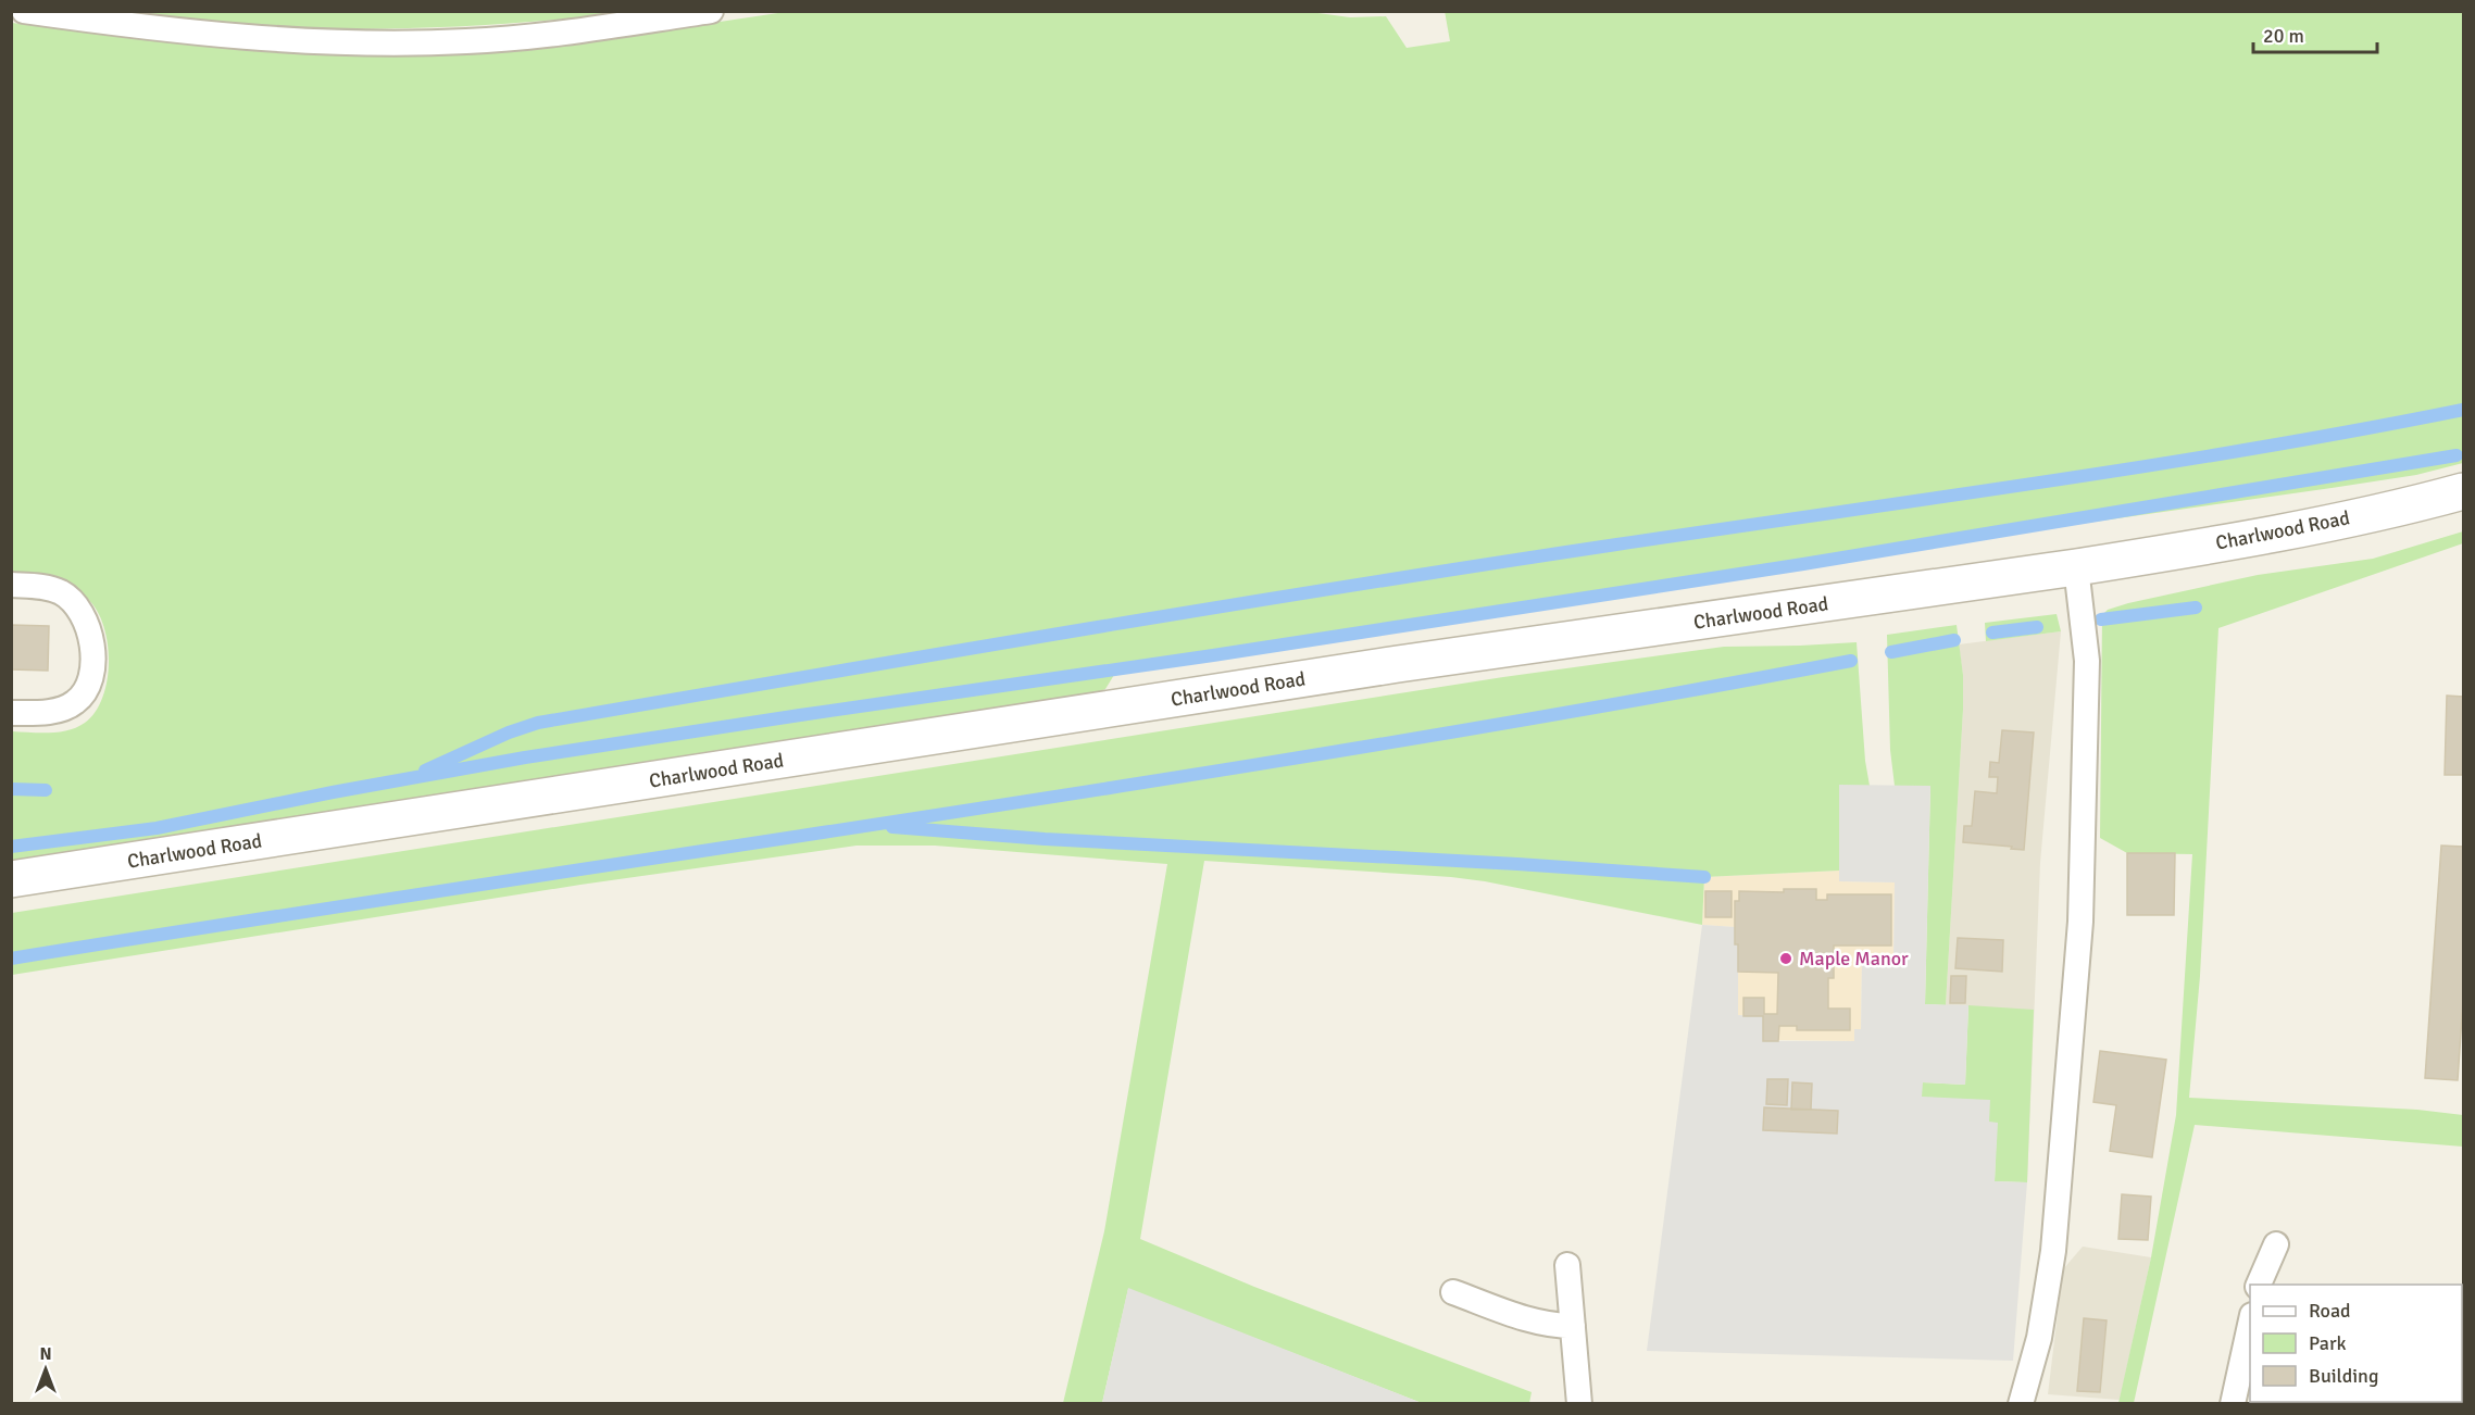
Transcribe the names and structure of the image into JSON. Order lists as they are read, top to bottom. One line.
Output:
{"streets":{"street":["Charlwood Road"]},"places":["Maple Manor"],"legend":["Road","Park","Building"],"scale_bar":"20 m","north":"top"}
